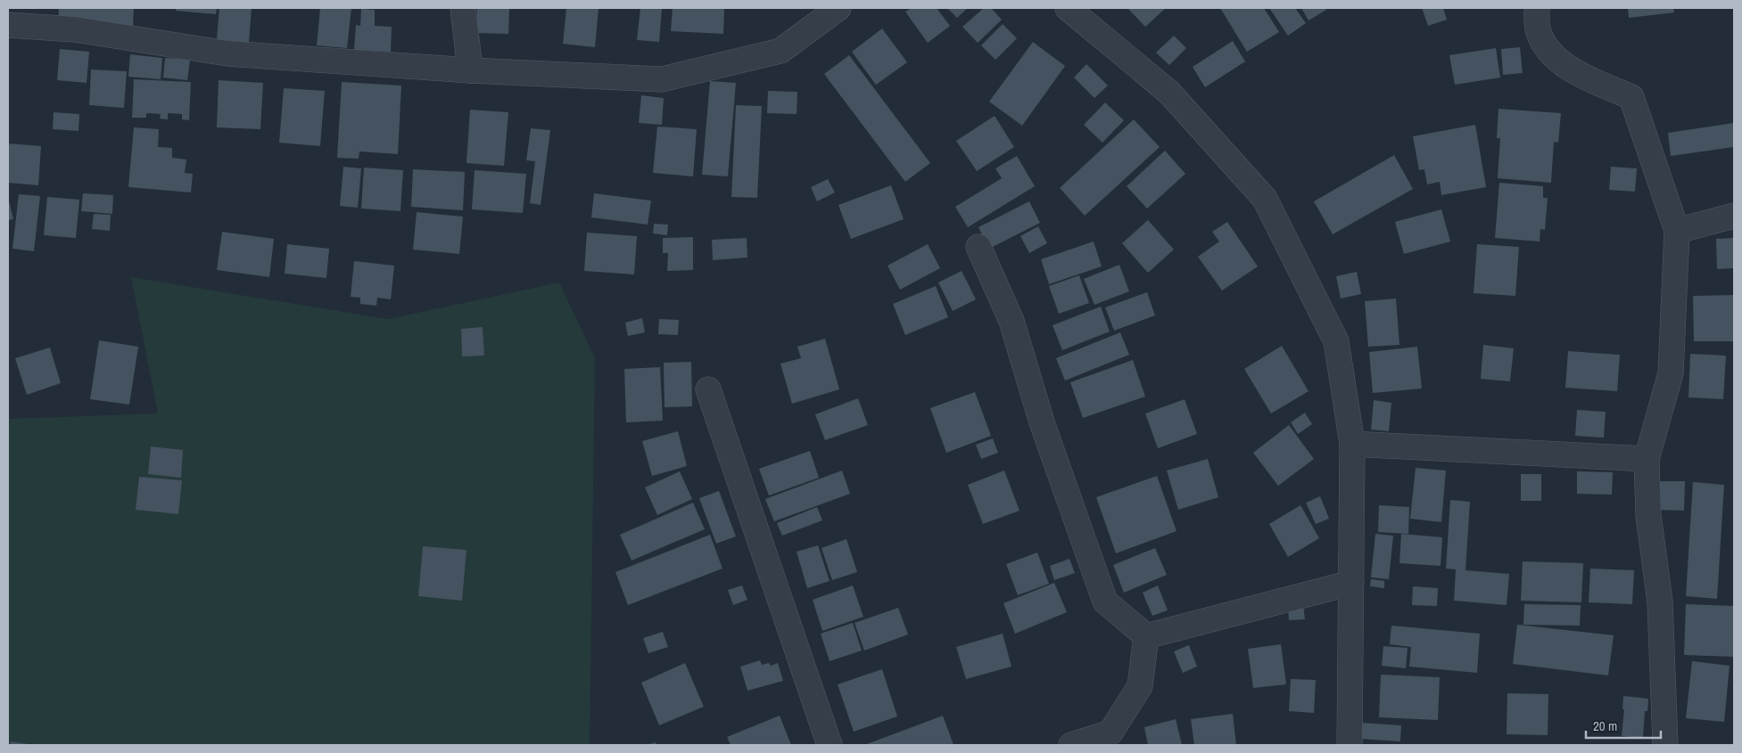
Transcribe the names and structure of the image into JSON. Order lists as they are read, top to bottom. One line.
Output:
{"scale_bar":"20 m"}
